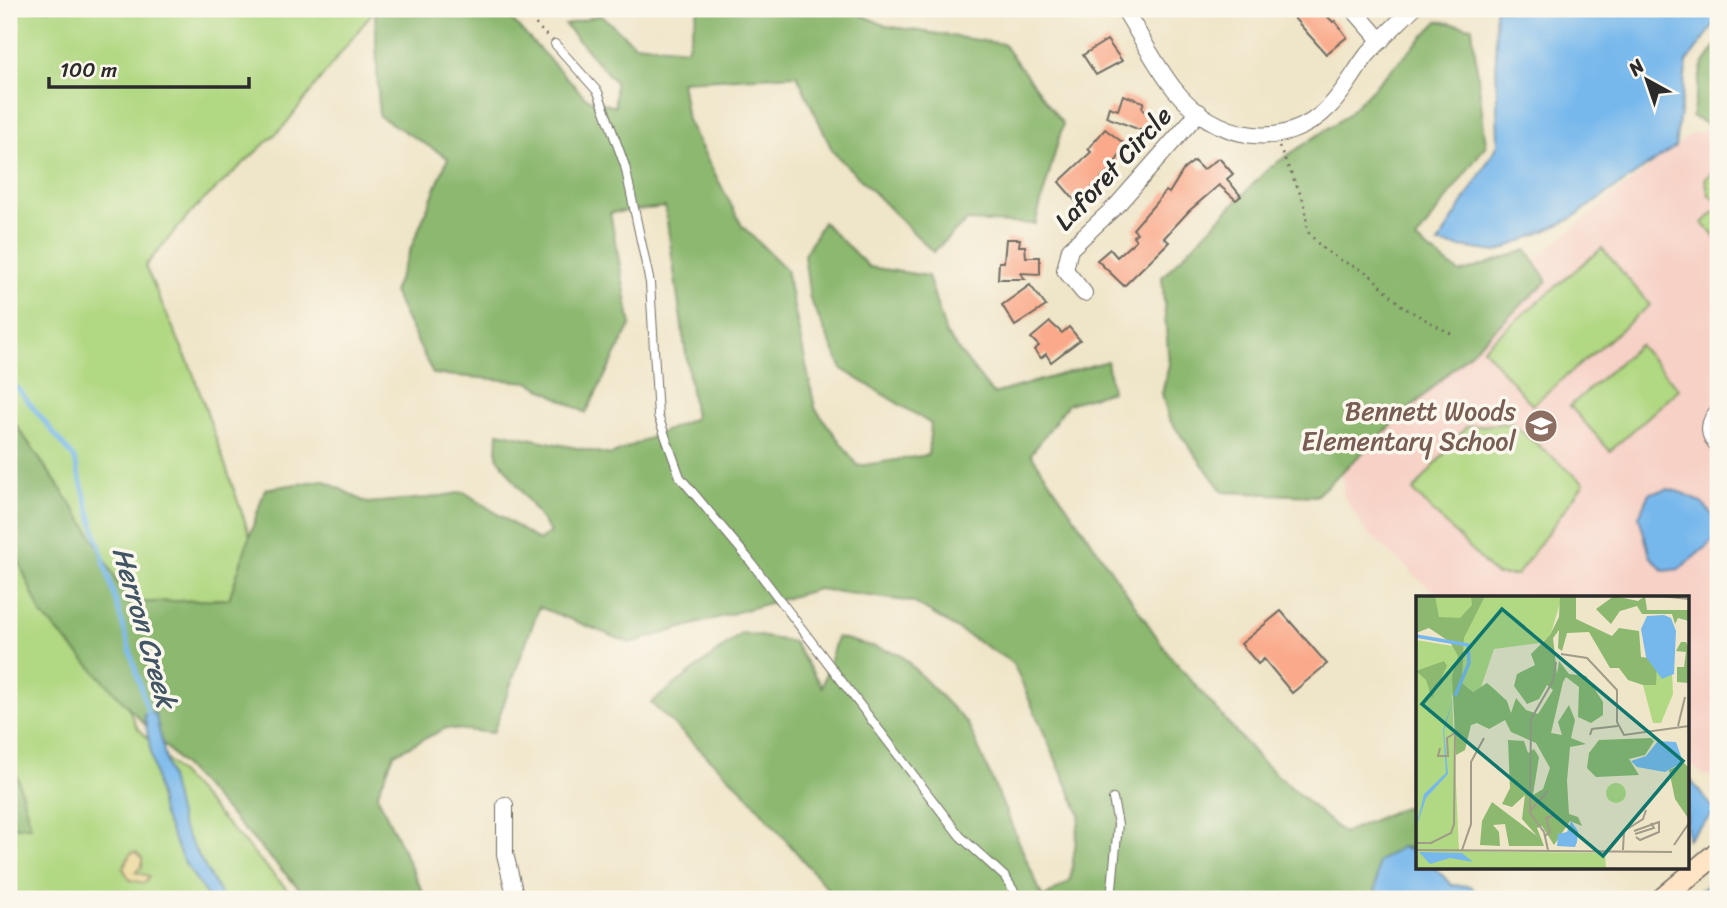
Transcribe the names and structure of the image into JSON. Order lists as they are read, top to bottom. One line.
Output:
{"streets":{"street":["Laforet Circle"]},"water":["Herron Creek"],"places":{"school or university":["Bennett Woods Elementary School"]},"scale_bar":"100 m","north":"top left"}
